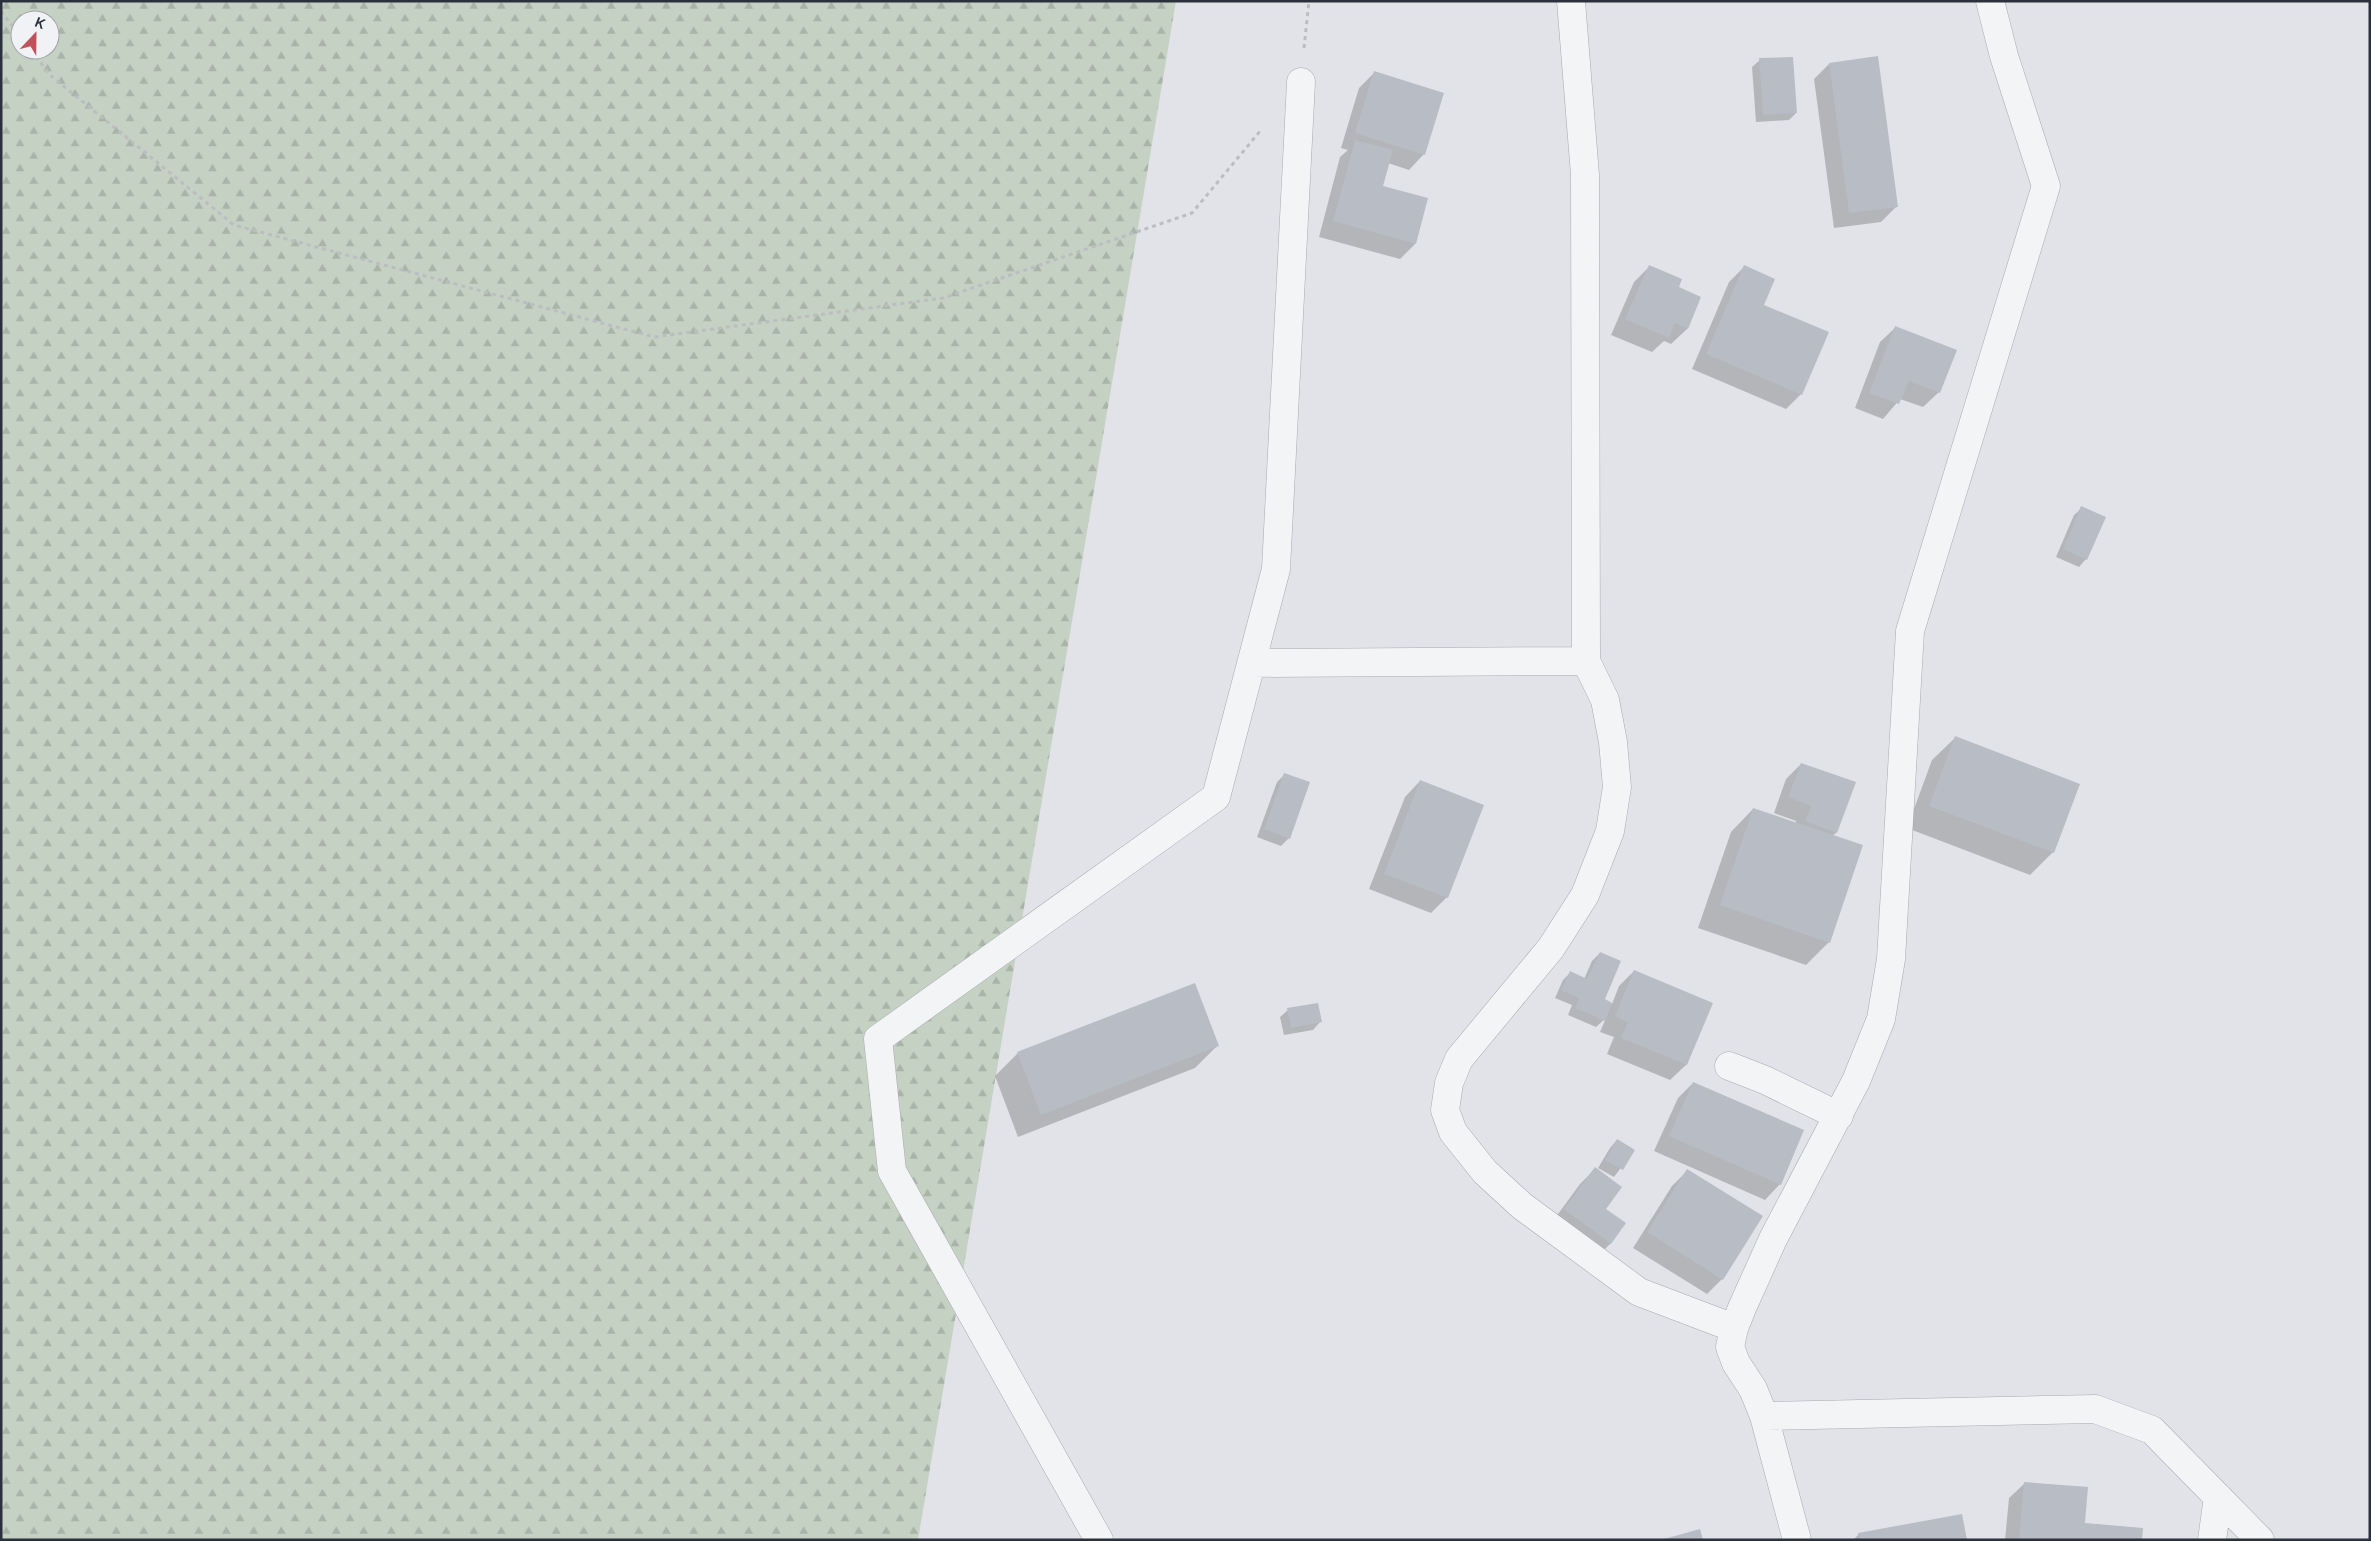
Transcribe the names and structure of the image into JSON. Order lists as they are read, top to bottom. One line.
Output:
{"north":"top"}
